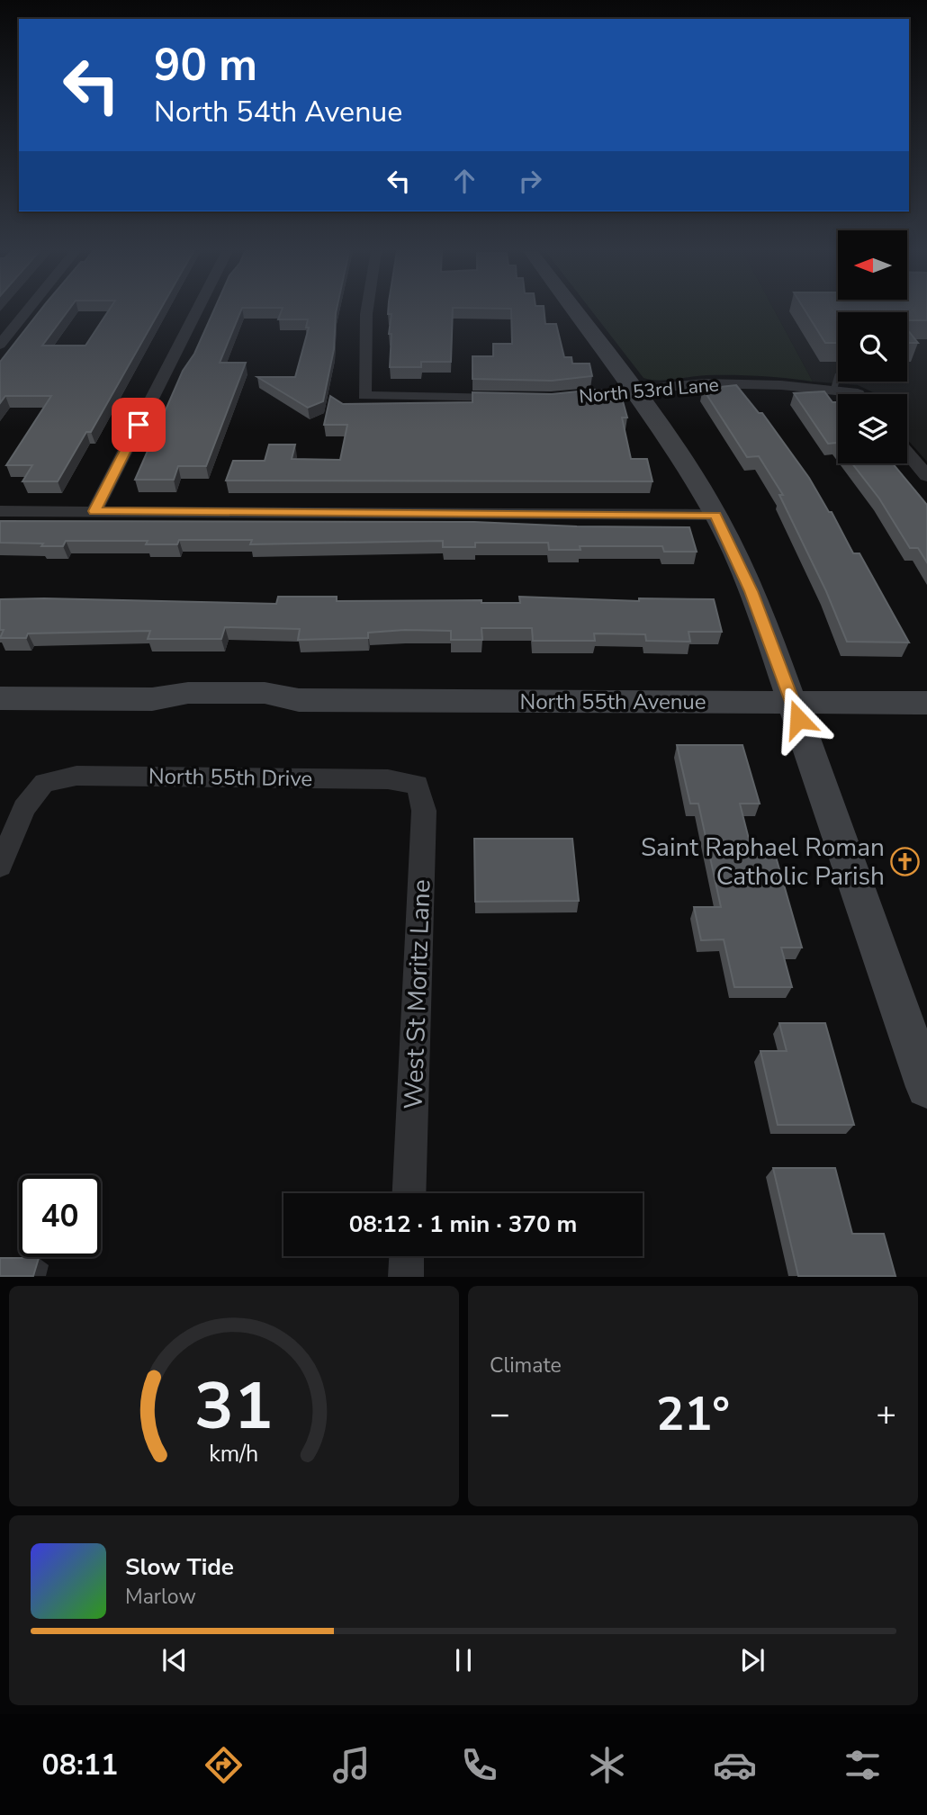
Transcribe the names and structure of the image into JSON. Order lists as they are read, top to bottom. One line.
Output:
{"streets":{"street":["North 53rd Lane","North 55th Avenue","North 55th Drive","West St Moritz Lane"]},"crossings":[["North 55th Drive","West St Moritz Lane"]],"places":{"church":["Saint Raphael Roman Catholic Parish"]},"north":"left","page":{"turn":["90 m","North 54th Avenue"],"limit":"40","trip":"08:12 · 1 min · 370 m","tile":"Climate","heat":["−","21°","+"],"song":["Slow Tide","Marlow"],"tabs":"08:11","gauge":["31","km/h"]}}
